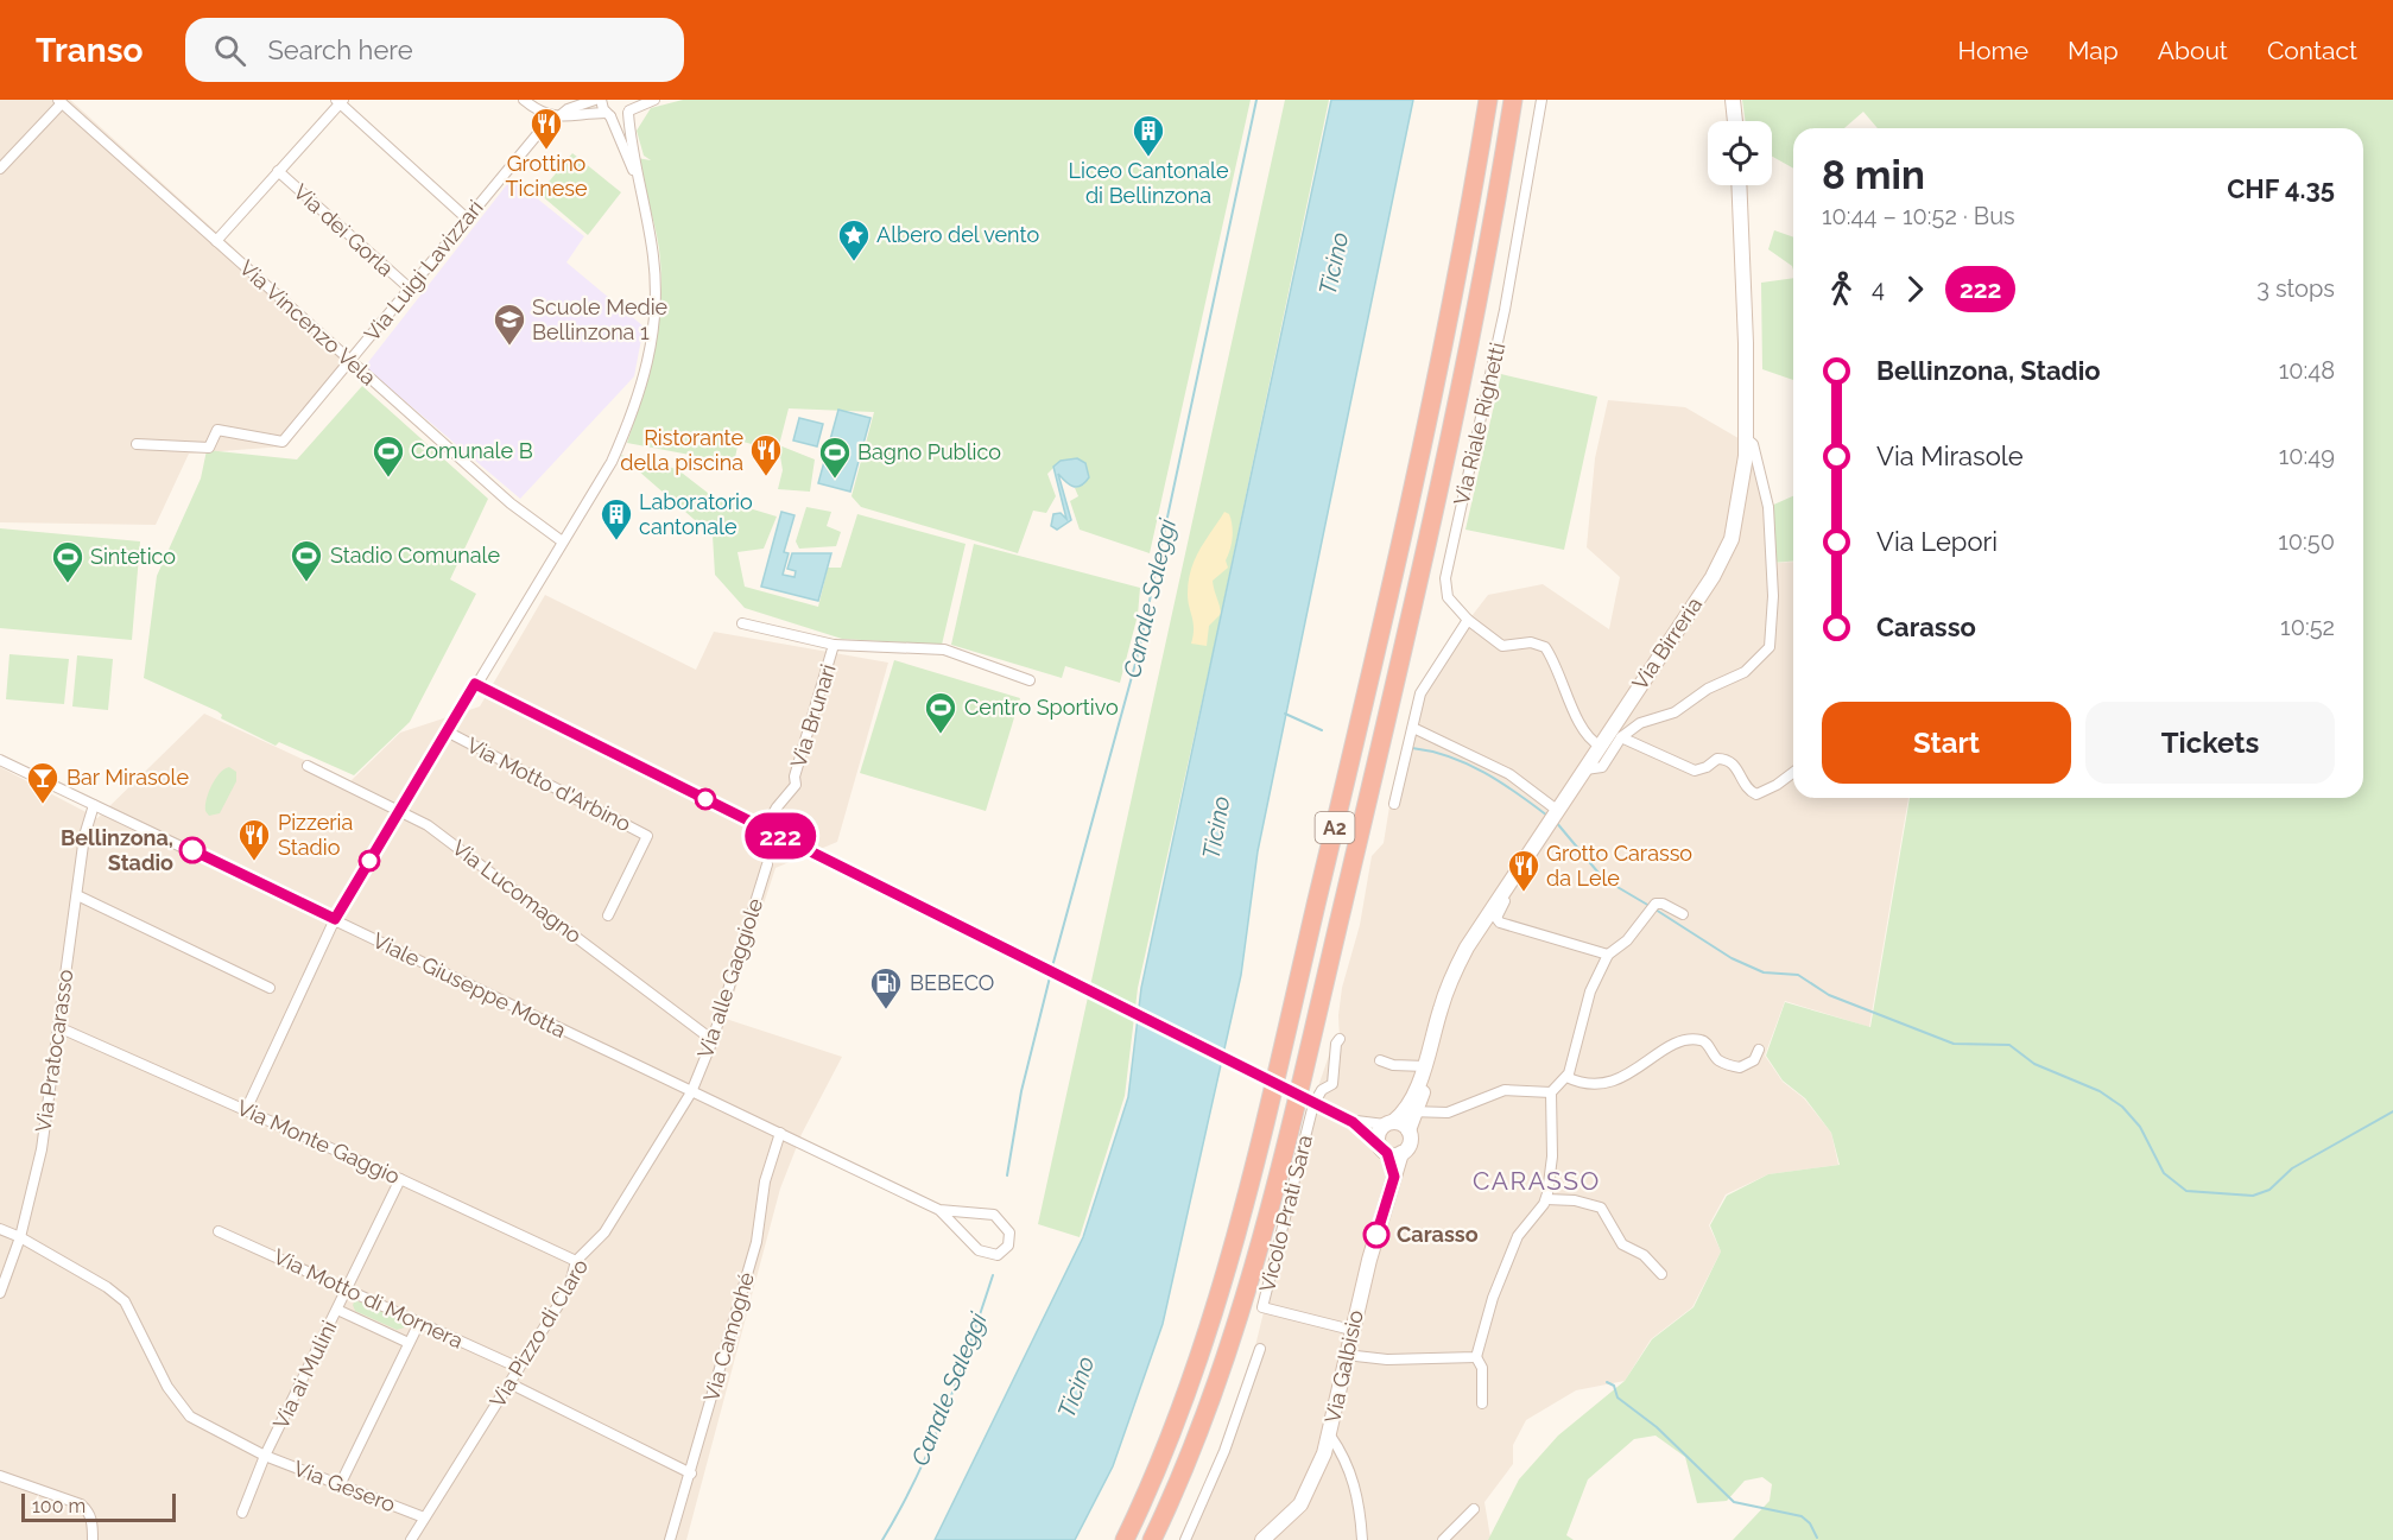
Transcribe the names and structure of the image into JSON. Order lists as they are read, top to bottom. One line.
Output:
{"streets":{"highway":["A2"],"street":["Via dei Gorla","Via Luigi Lavizzari","Via Vincenzo Vela","Via Riale Righetti","Via Birreria","Via Brunari","Via Motto d'Arbino","Via Lucomagno","Via alle Gaggiole","Viale Giuseppe Motta","Via Pratocarasso","Via Monte Gaggio","Vicolo Prati Sara","Via Motto di Mornera","Via Pizzo di Claro","Via Camoghé","Via Galbisio","Via ai Mulini","Via Gesero"]},"crossings":[["Via dei Gorla","Via Luigi Lavizzari"],["Via Luigi Lavizzari","Via Vincenzo Vela"],["Via Riale Righetti","Via Birreria"],["Via Birreria","Via Galbisio"],["Via Lucomagno","Via alle Gaggiole"],["Via alle Gaggiole","Viale Giuseppe Motta"],["Via alle Gaggiole","Via Pizzo di Claro"],["Viale Giuseppe Motta","Via Pratocarasso"],["Viale Giuseppe Motta","Via Pizzo di Claro"],["Viale Giuseppe Motta","Via Camoghé"],["Via Pratocarasso","Via Monte Gaggio"],["Via Pratocarasso","Via Gesero"],["Via Monte Gaggio","Via Pizzo di Claro"],["Via Monte Gaggio","Via ai Mulini"],["Vicolo Prati Sara","Via Galbisio"],["Via Motto di Mornera","Via Pizzo di Claro"],["Via Motto di Mornera","Via ai Mulini"],["Via Pizzo di Claro","Via Gesero"],["Via ai Mulini","Via Gesero"]],"districts":["CARASSO"],"water":["Ticino","Canale Saleggi"],"places":{"restaurant":["Grottino Ticinese","Ristorante della piscina","Pizzeria Stadio","Grotto Carasso da Lele"],"building":["Liceo Cantonale di Bellinzona","Laboratorio cantonale"],"place":["Albero del vento"],"school or university":["Scuole Medie Bellinzona 1"],"sports":["Comunale B","Bagno Publico","Stadio Comunale","Sintetico","Centro Sportivo"],"bar":["Bar Mirasole"],"other":["Bellinzona, Stadio","Carasso"],"fuel station":["BEBECO"]},"lines":["bus line 222"],"scale_bar":"100 m","page":{"header":"Transo","search":"Search here","nav":["Home","Map","About","Contact"],"on_map":"222","heading":["8 min","10:44 – 10:52 · Bus","CHF 4.35"],"legs":["4","222","3 stops"],"list":[{"name":"Bellinzona, Stadio","value":"10:48"},{"name":"Via Mirasole","value":"10:49"},{"name":"Via Lepori","value":"10:50"},{"name":"Carasso","value":"10:52"}],"buttons":["Start","Tickets"],"scale":"100 m"}}
